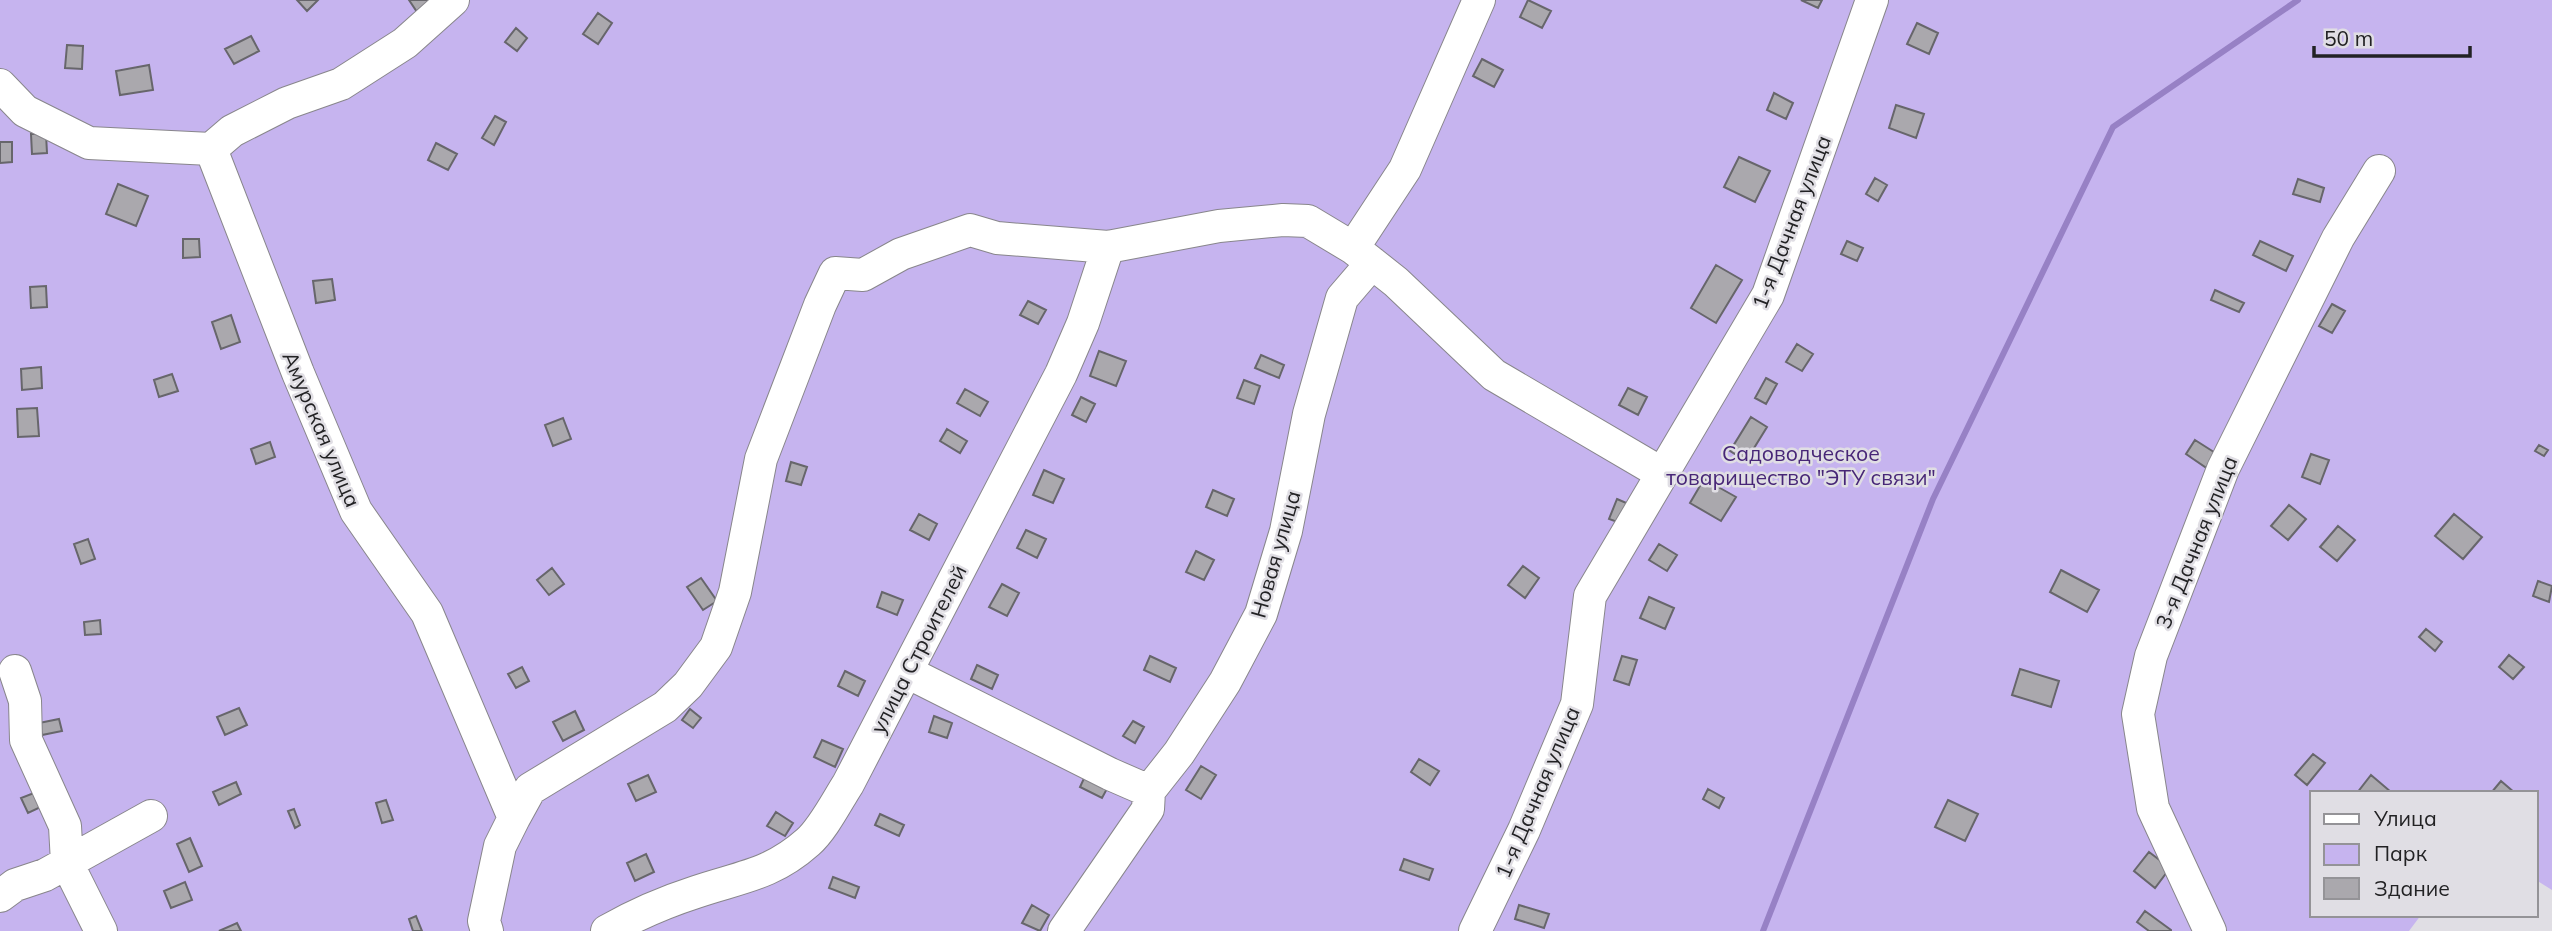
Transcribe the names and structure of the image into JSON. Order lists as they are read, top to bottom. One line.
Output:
{"streets":{"street":["1-я Дачная улица","Амурская улица","3-я Дачная улица","Новая улица","улица Строителей"]},"parks":["Садоводческое товарищество \"ЭТУ связи\""],"legend":["Улица","Парк","Здание"],"scale_bar":"50 m"}
